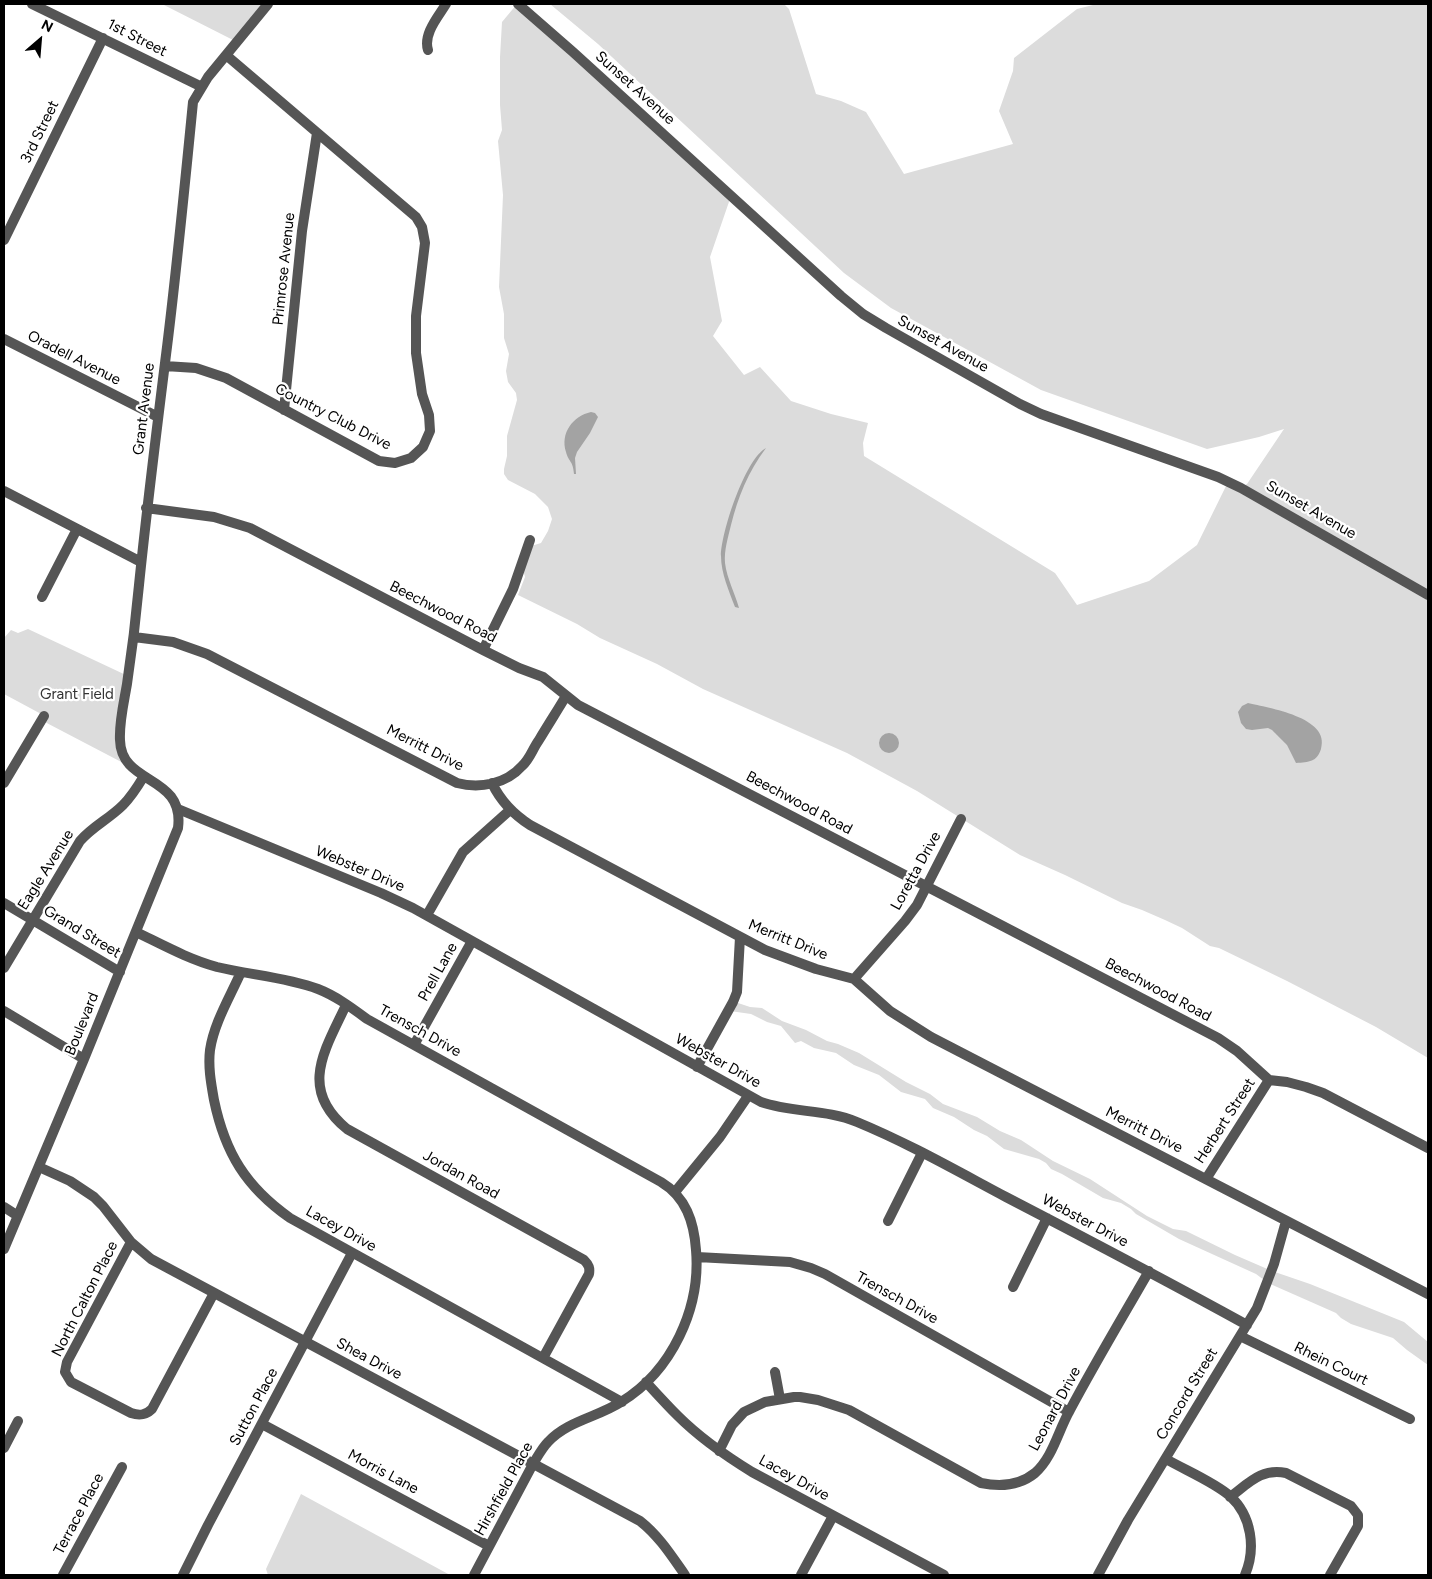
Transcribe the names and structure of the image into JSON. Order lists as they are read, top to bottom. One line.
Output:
{"streets":{"street":["1st Street","Sunset Avenue","3rd Street","Primrose Avenue","Oradell Avenue","Grant Avenue","Country Club Drive","Beechwood Road","Merritt Drive","Webster Drive","Eagle Avenue","Loretta Drive","Grand Street","Prell Lane","Boulevard","Trensch Drive","Herbert Street","Jordan Road","Lacey Drive","North Calton Place","Shea Drive","Rhein Court","Concord Street","Sutton Place","Leonard Drive","Morris Lane","Hirshfield Place","Terrace Place"]},"crossings":[["1st Street","3rd Street"],["1st Street","Grant Avenue"],["Primrose Avenue","Country Club Drive"],["Oradell Avenue","Grant Avenue"],["Grant Avenue","Country Club Drive"],["Grant Avenue","Beechwood Road"],["Grant Avenue","Merritt Drive"],["Grant Avenue","Webster Drive"],["Grant Avenue","Eagle Avenue"],["Grant Avenue","Boulevard"],["Beechwood Road","Loretta Drive"],["Beechwood Road","Herbert Street"],["Merritt Drive","Loretta Drive"],["Merritt Drive","Herbert Street"],["Merritt Drive","Concord Street"],["Webster Drive","Prell Lane"],["Webster Drive","Boulevard"],["Webster Drive","Concord Street"],["Webster Drive","Leonard Drive"],["Eagle Avenue","Grand Street"],["Grand Street","Boulevard"],["Prell Lane","Trensch Drive"],["Boulevard","Trensch Drive"],["Boulevard","Shea Drive"],["Trensch Drive","Jordan Road"],["Trensch Drive","Lacey Drive"],["Trensch Drive","Leonard Drive"],["Trensch Drive","Hirshfield Place"],["Jordan Road","Lacey Drive"],["Lacey Drive","Sutton Place"],["Lacey Drive","Leonard Drive"],["Lacey Drive","Hirshfield Place"],["North Calton Place","Shea Drive"],["Shea Drive","Sutton Place"],["Shea Drive","Hirshfield Place"],["Rhein Court","Concord Street"],["Sutton Place","Morris Lane"],["Morris Lane","Hirshfield Place"]],"parks":["Grant Field"],"north":"top right"}
